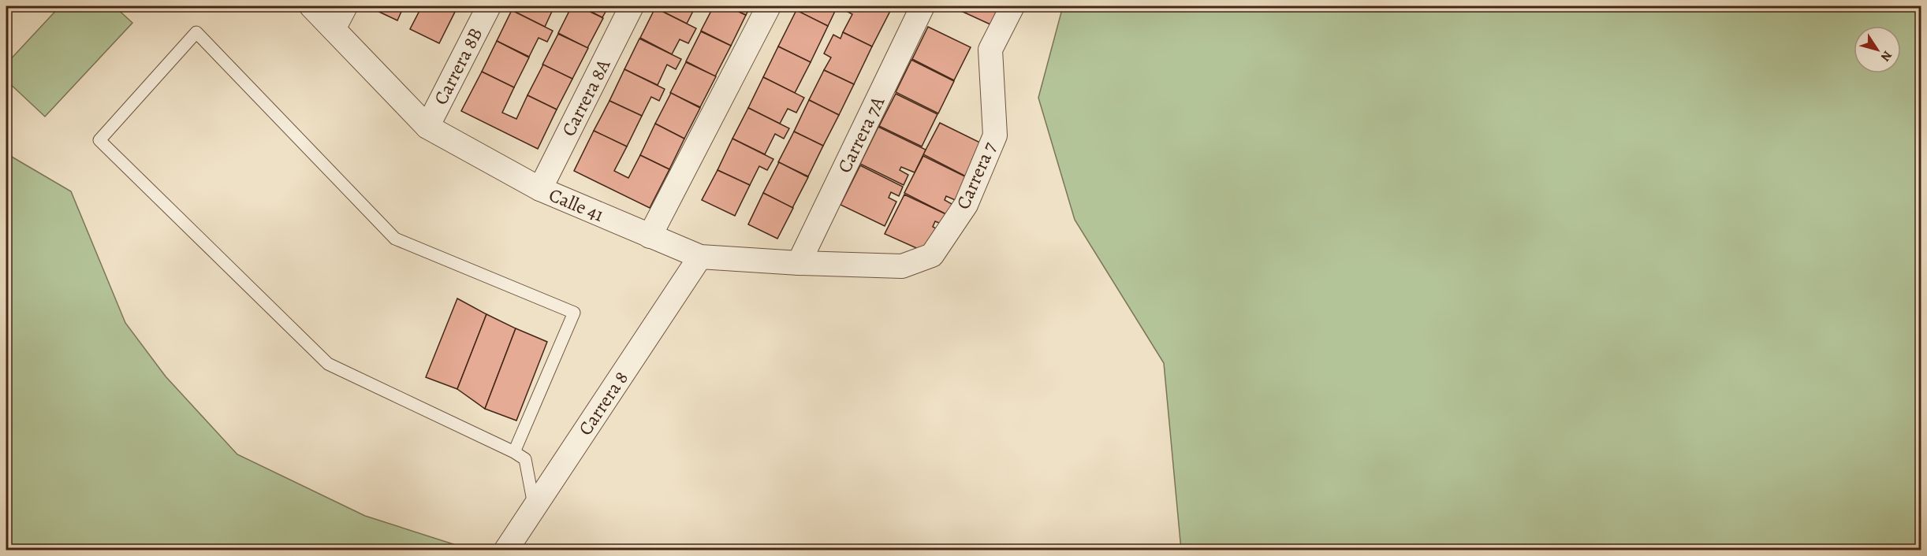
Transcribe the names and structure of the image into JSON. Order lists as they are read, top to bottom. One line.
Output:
{"streets":{"street":["Carrera 8B","Carrera 8A","Carrera 7A","Carrera 7","Calle 41","Carrera 8"]},"crossings":[["Carrera 8B","Calle 41"],["Carrera 8A","Calle 41"],["Carrera 7A","Calle 41"],["Carrera 7","Calle 41"],["Calle 41","Carrera 8"]],"north":"bottom right"}
